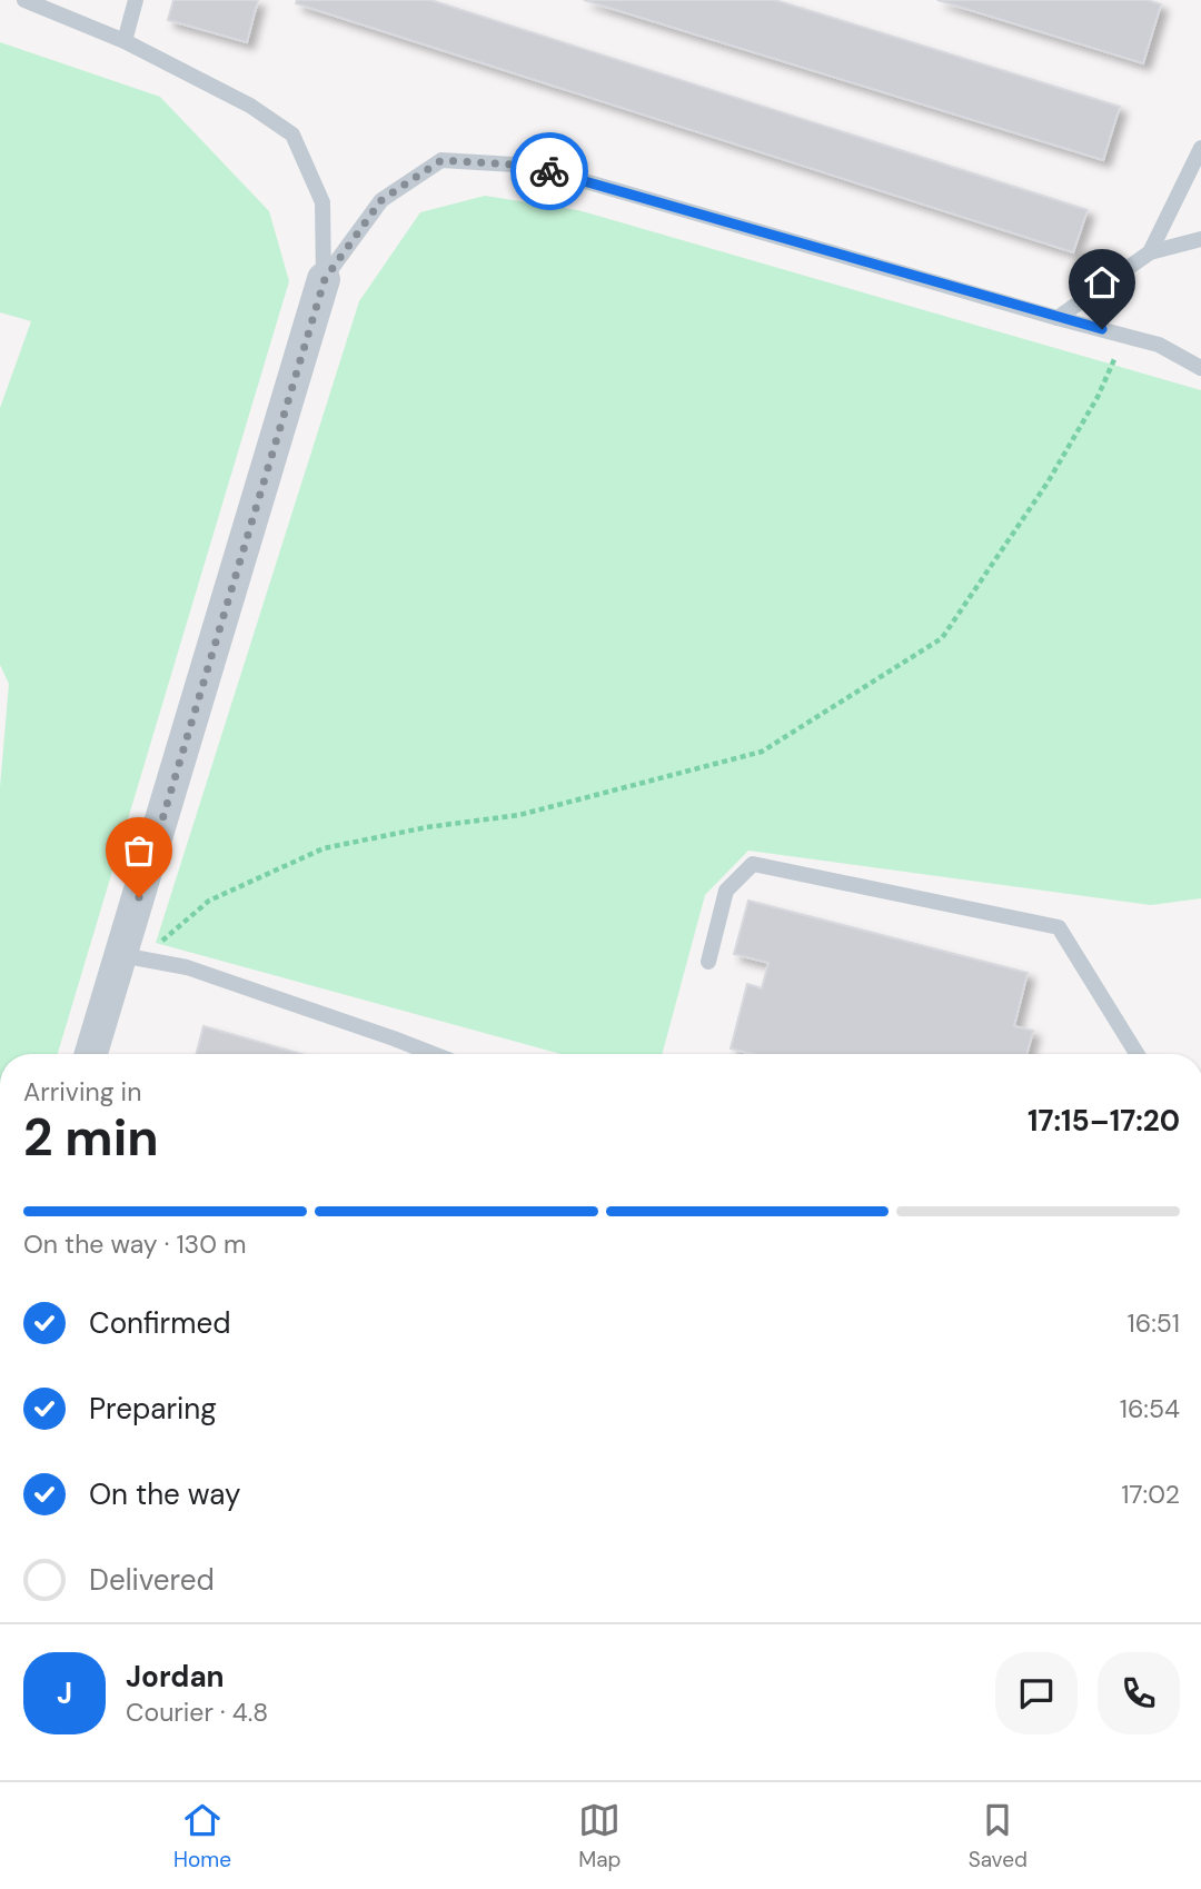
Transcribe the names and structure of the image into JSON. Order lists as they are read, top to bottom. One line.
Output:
{"page":{"heading":["2 min","Arriving in","17:15–17:20"],"panel":["Jordan","Courier · 4.8"],"bar":"On the way · 130 m","list":[["Confirmed","16:51"],["Preparing","16:54"],["On the way","17:02"],"Delivered"],"round":"J","tabs":["Home","Map","Saved"]}}
